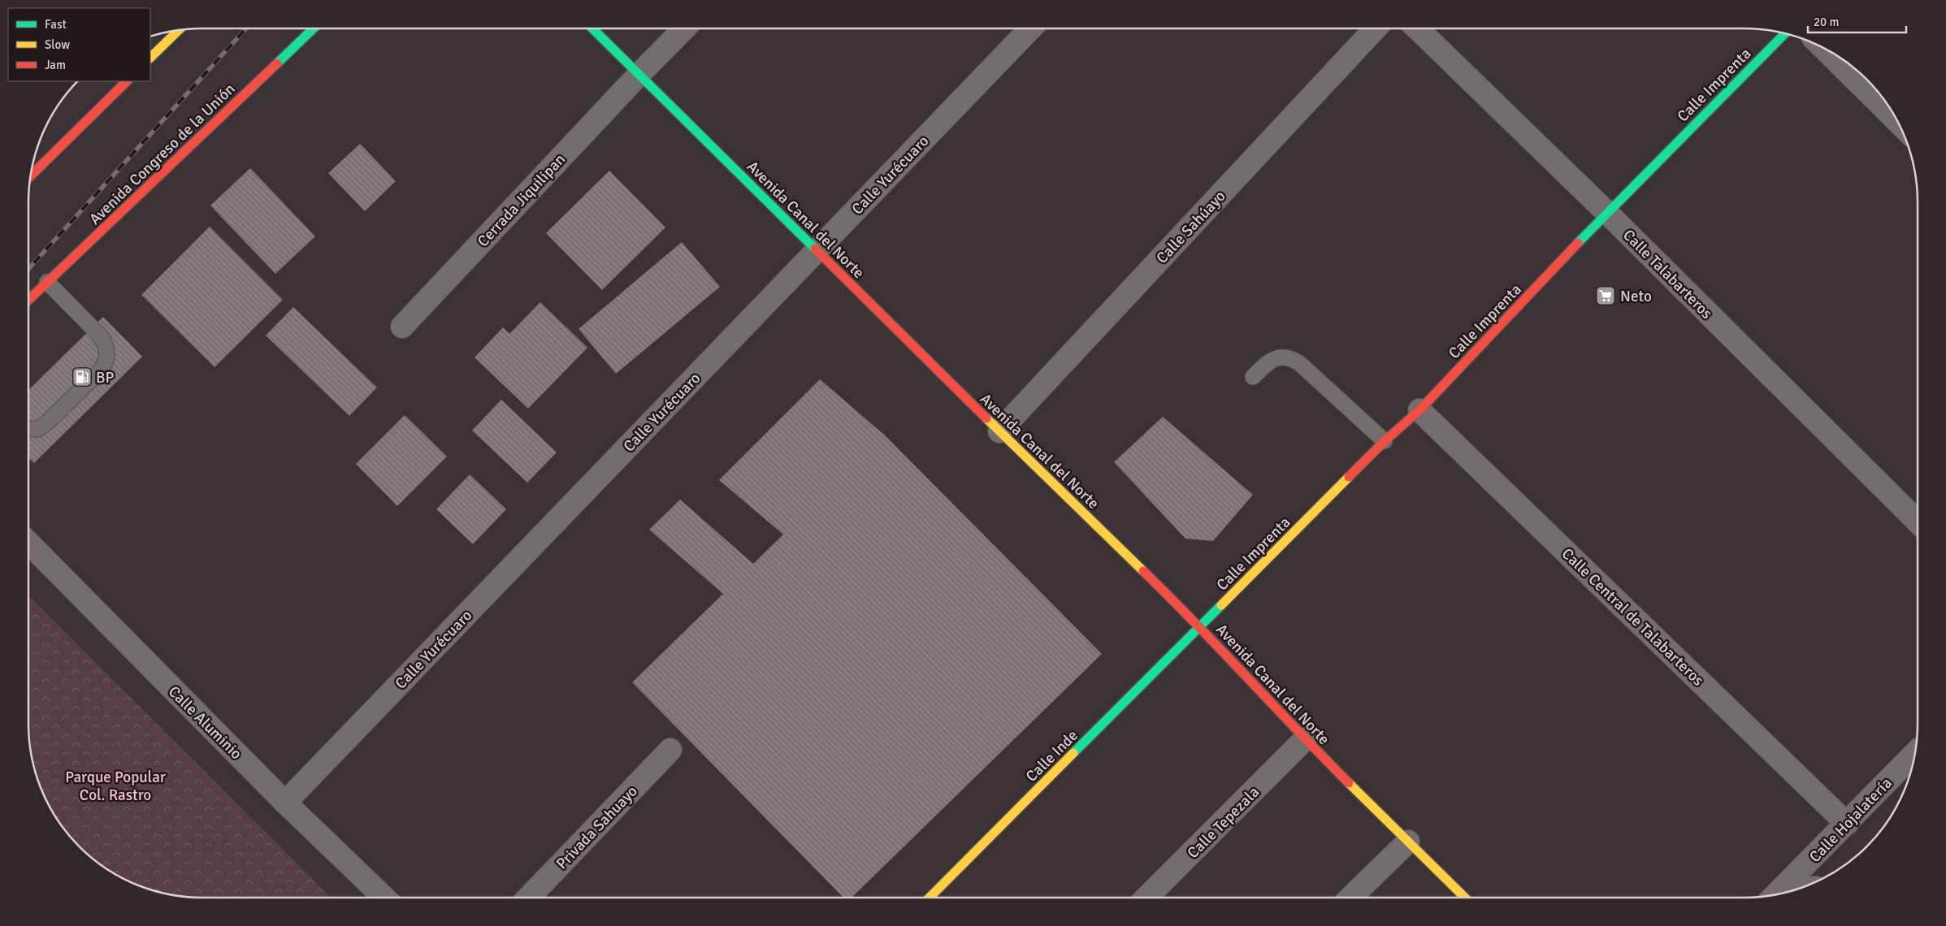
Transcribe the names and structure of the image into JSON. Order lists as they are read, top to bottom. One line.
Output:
{"streets":{"main road":["Calle Imprenta","Avenida Congreso de la Unión","Avenida Canal del Norte","Calle Inde"],"street":["Calle Yurécuaro","Cerrada Jiquilipan","Calle Sahúayo","Calle Talabarteros","Calle Central de Talabarteros","Calle Aluminio","Calle Hojalatería","Calle Tepezala","Privada Sahuayo"]},"crossings":[["Calle Imprenta","Avenida Canal del Norte"],["Calle Imprenta","Calle Talabarteros"],["Calle Imprenta","Calle Central de Talabarteros"],["Calle Imprenta","Calle Inde"],["Calle Yurécuaro","Avenida Canal del Norte"],["Calle Yurécuaro","Calle Aluminio"],["Cerrada Jiquilipan","Avenida Canal del Norte"],["Avenida Canal del Norte","Calle Sahúayo"],["Avenida Canal del Norte","Calle Inde"],["Avenida Canal del Norte","Calle Tepezala"],["Calle Central de Talabarteros","Calle Hojalatería"]],"parks":["Parque Popular Col. Rastro"],"places":{"supermarket":["Neto"],"fuel station":["BP"]},"legend":["Fast","Slow","Jam"],"scale_bar":"20 m"}
